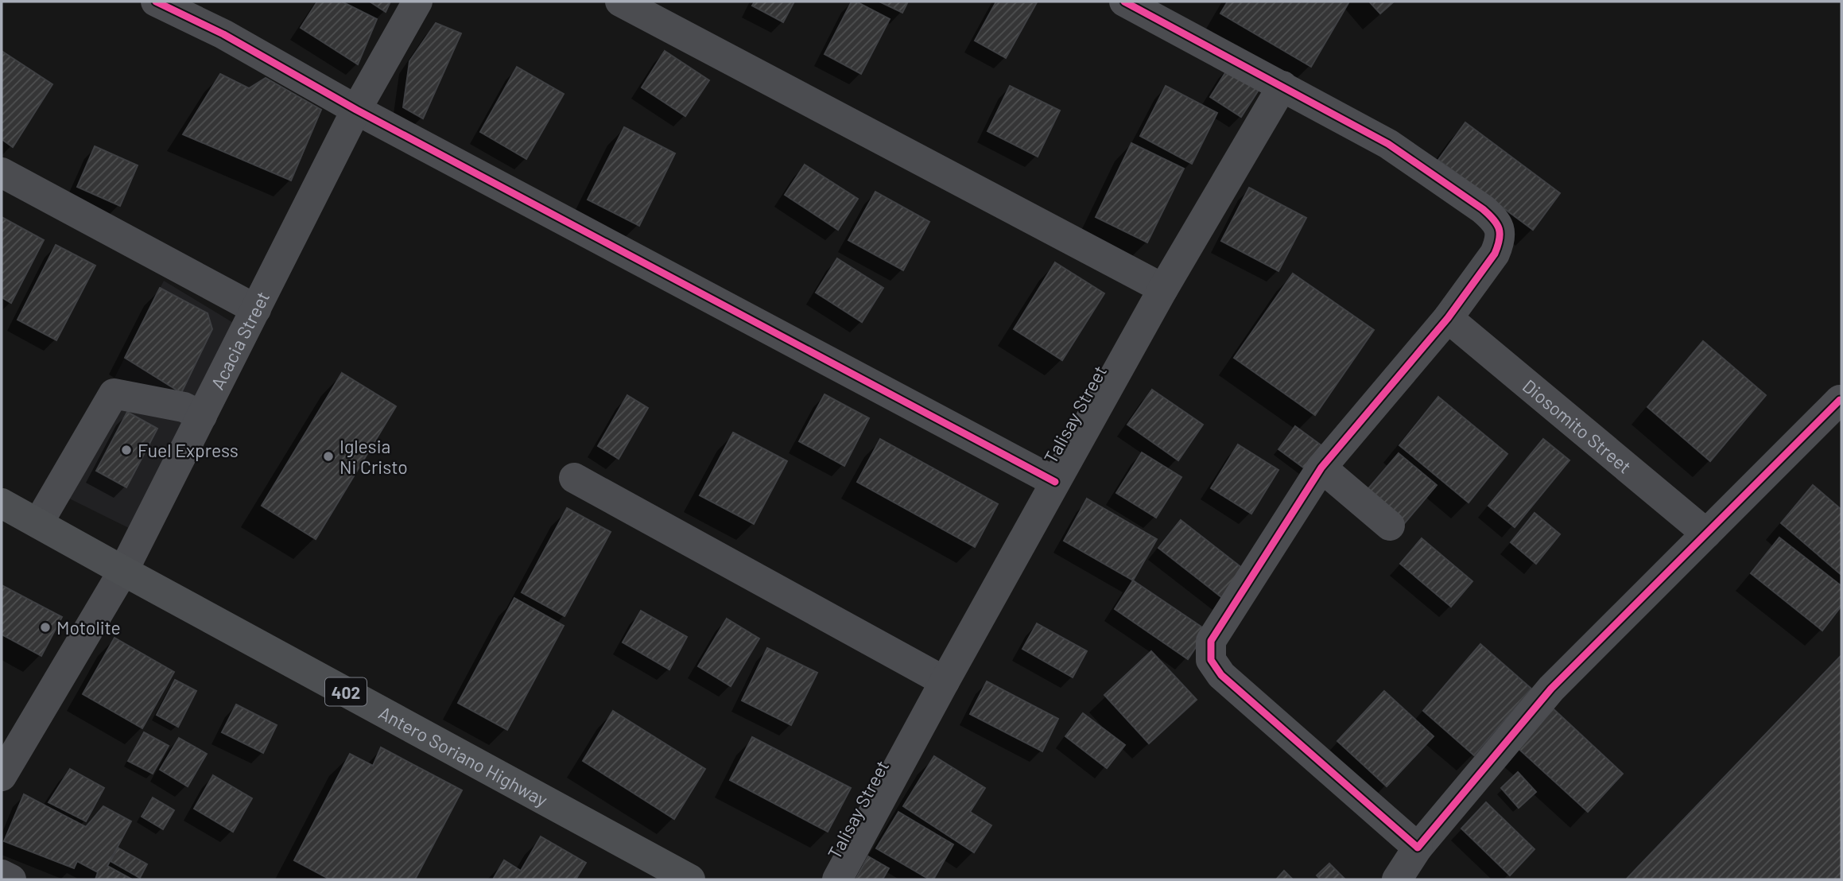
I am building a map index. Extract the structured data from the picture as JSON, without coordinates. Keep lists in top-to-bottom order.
{
  "streets": {
    "main road": ["402", "Antero Soriano Highway"],
    "street": ["Acacia Street", "Talisay Street", "Diosomito Street"]
  },
  "crossings": [
    ["Acacia Street", "Antero Soriano Highway"]
  ],
  "places": ["Fuel Express", "Iglesia Ni Cristo", "Motolite"]
}
